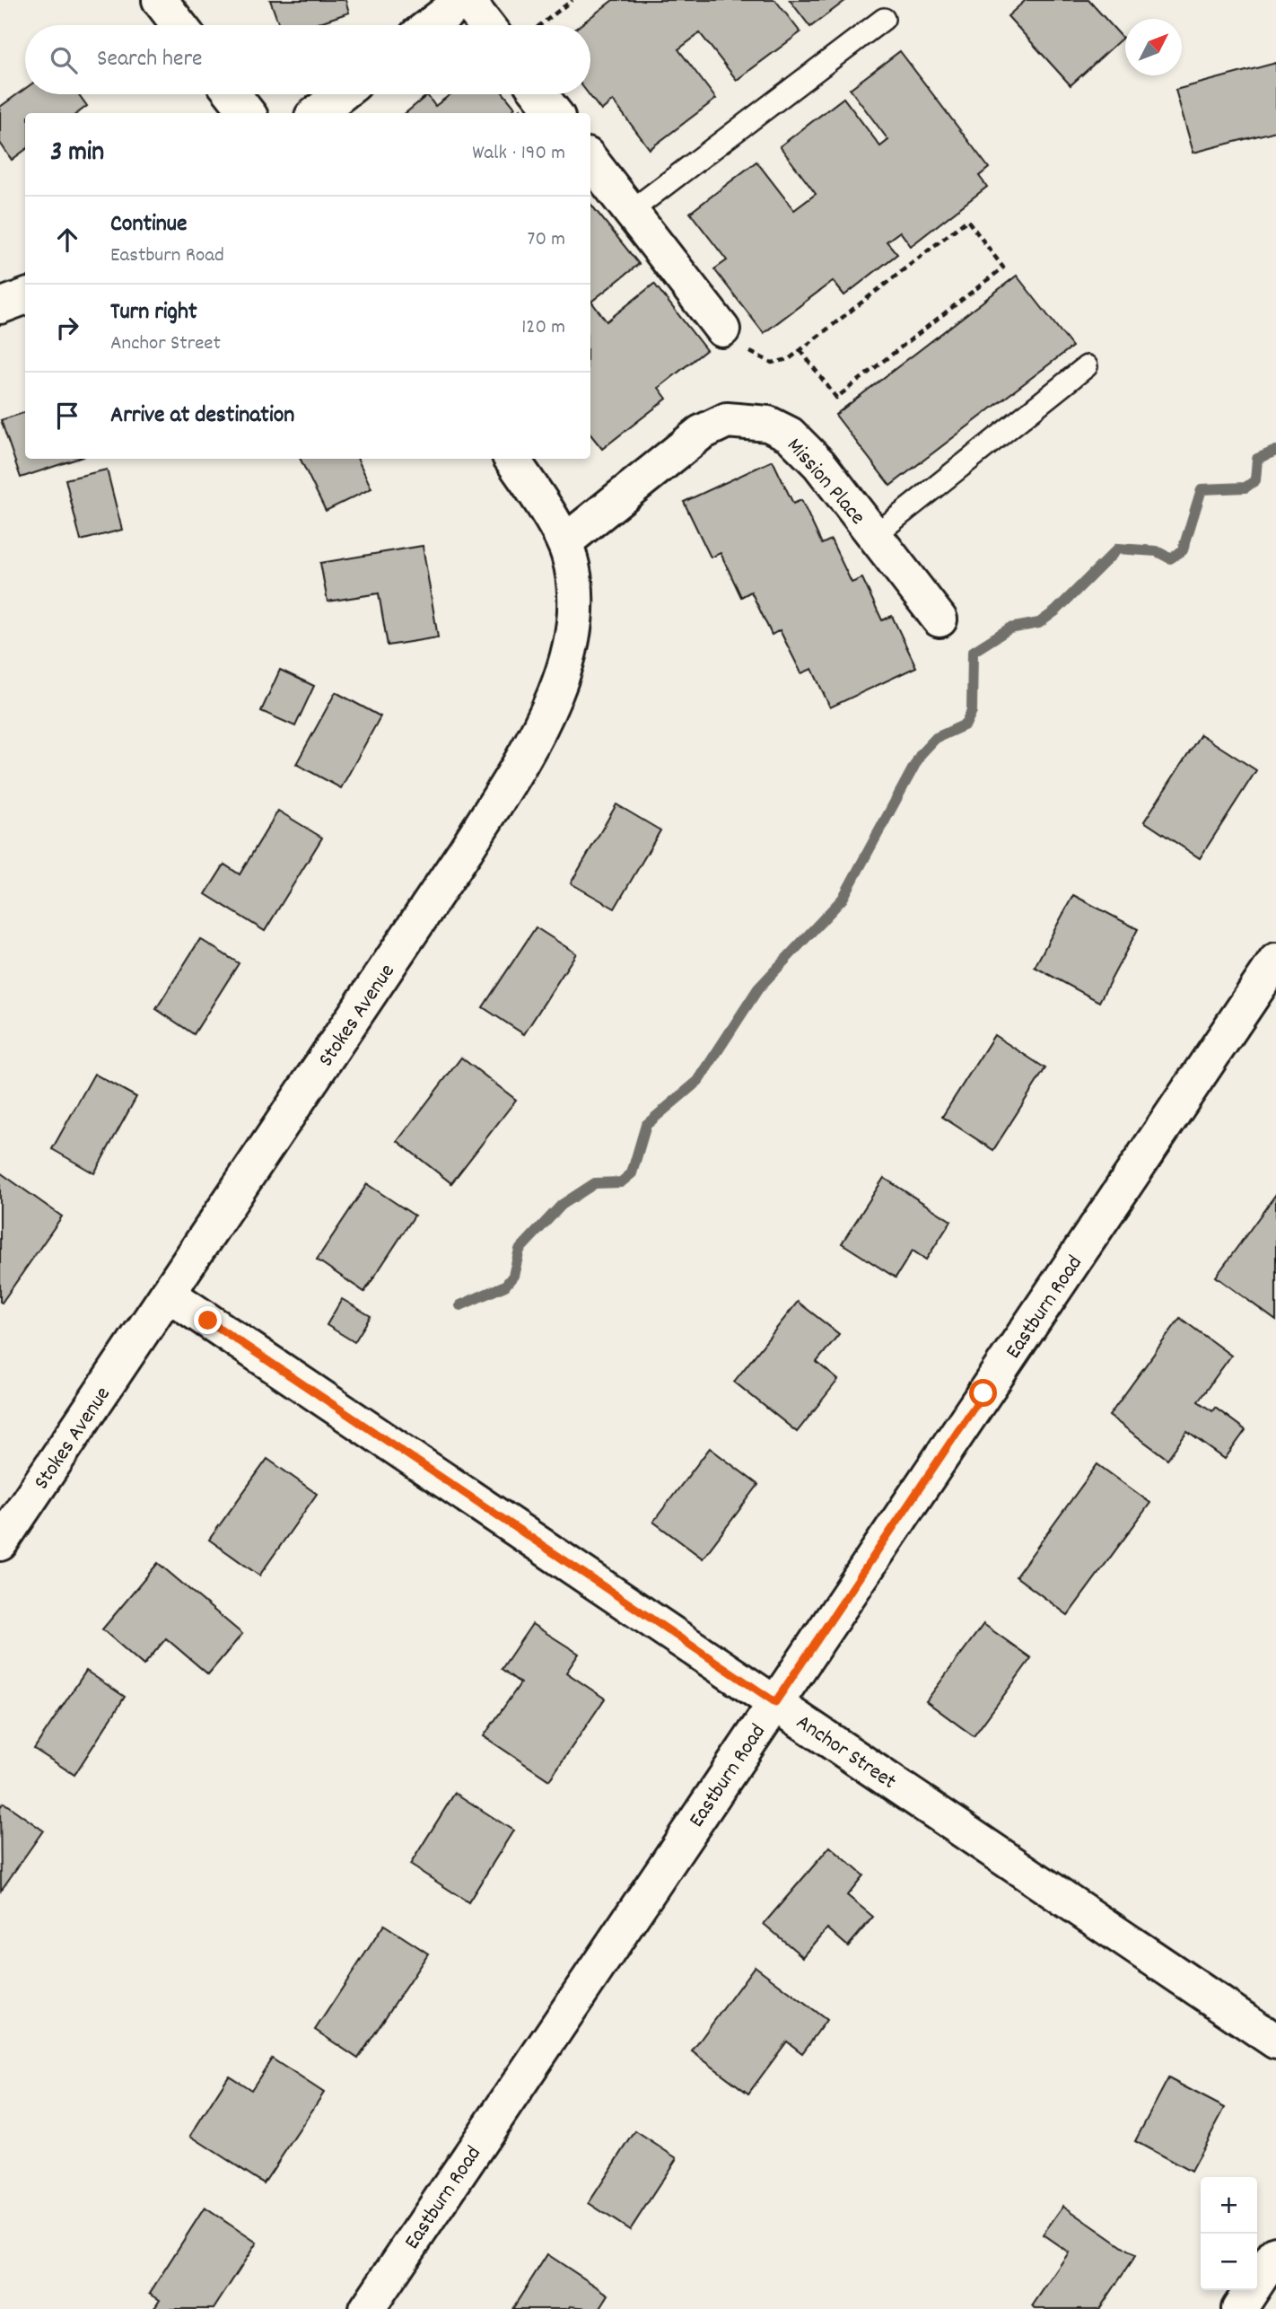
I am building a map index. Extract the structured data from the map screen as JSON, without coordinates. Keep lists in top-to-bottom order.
{
  "streets": {
    "street": [
      "Mission Place",
      "Stokes Avenue",
      "Eastburn Road",
      "Anchor Street"
    ]
  },
  "crossings": [
    ["Mission Place", "Stokes Avenue"],
    ["Stokes Avenue", "Anchor Street"],
    ["Eastburn Road", "Anchor Street"]
  ],
  "north": "top right",
  "page": {
    "search": "Search here",
    "heading": ["3 min", "Walk · 190 m"],
    "list": [
      ["Continue", "Eastburn Road", "70 m"],
      ["Turn right", "Anchor Street", "120 m"],
      "Arrive at destination"
    ],
    "map_buttons": ["+", "−"]
  }
}
